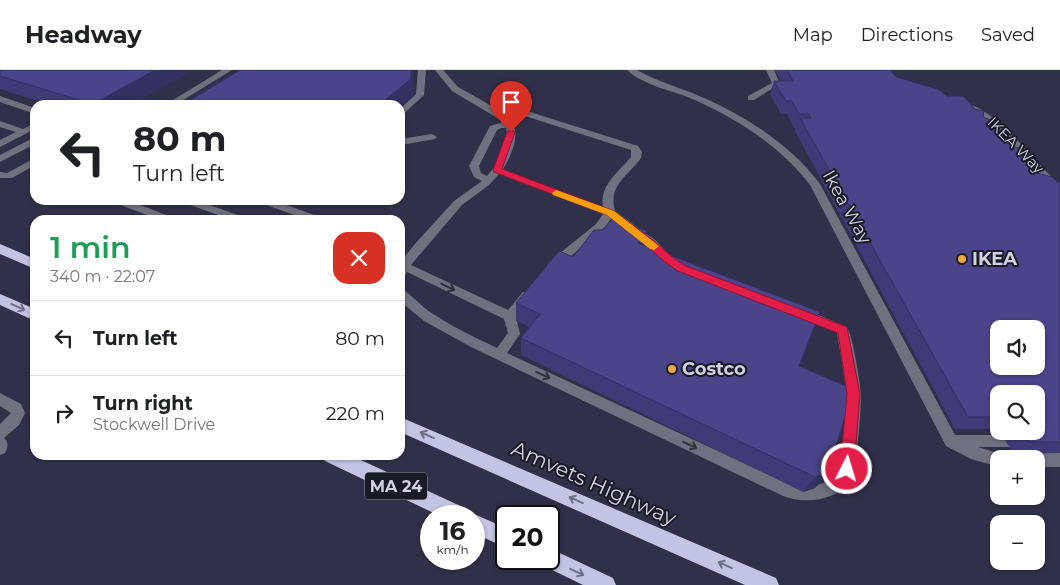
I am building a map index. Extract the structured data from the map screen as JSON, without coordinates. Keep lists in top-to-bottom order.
{
  "streets": {
    "highway": ["Amvets Highway", "MA 24"],
    "street": ["IKEA Way", "Ikea Way"]
  },
  "one_way": ["Amvets Highway"],
  "places": ["IKEA", "Costco"],
  "page": {
    "header": "Headway",
    "nav": ["Map", "Directions", "Saved"],
    "turn": ["80 m", "Turn left"],
    "heading": ["1 min", "340 m · 22:07"],
    "list": [
      {
        "name": "Turn left",
        "value": "80 m"
      },
      {
        "name": "Turn right",
        "note": "Stockwell Drive",
        "value": "220 m"
      }
    ],
    "map_buttons": ["+", "−"],
    "speed": "16 km/h",
    "limit": "20"
  }
}
